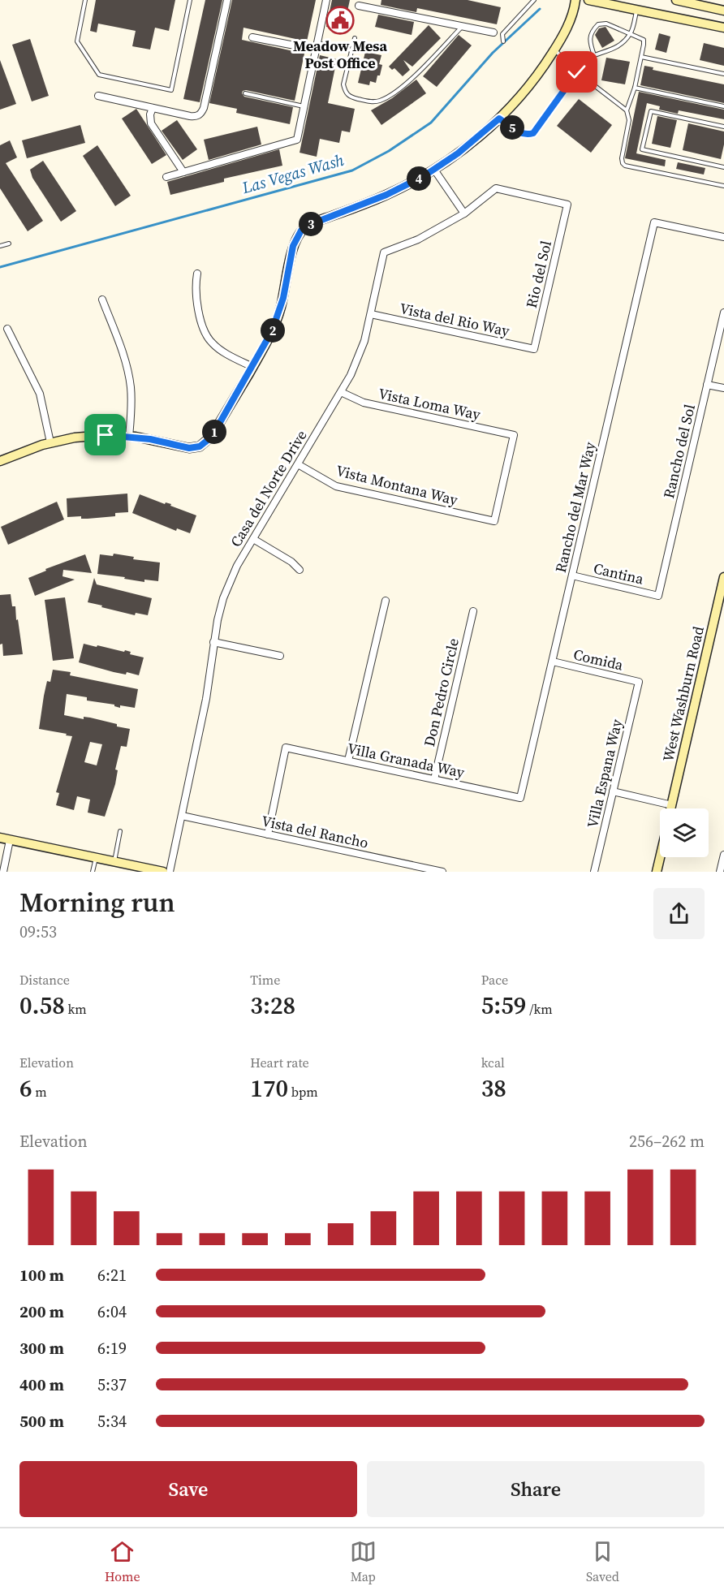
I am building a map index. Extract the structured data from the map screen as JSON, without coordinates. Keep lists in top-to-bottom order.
{
  "streets": {
    "street": [
      "Rio del Sol",
      "Vista del Rio Way",
      "Vista Loma Way",
      "Rancho del Sol",
      "Vista Montana Way",
      "Casa del Norte Drive",
      "Rancho del Mar Way",
      "Cantina",
      "Comida",
      "Don Pedro Circle",
      "West Washburn Road",
      "Villa Granada Way",
      "Villa Espana Way",
      "Vista del Rancho"
    ]
  },
  "crossings": [
    ["Rio del Sol", "Vista del Rio Way"],
    ["Rio del Sol", "Casa del Norte Drive"],
    ["Vista del Rio Way", "Casa del Norte Drive"],
    ["Vista Loma Way", "Vista Montana Way"],
    ["Vista Loma Way", "Casa del Norte Drive"],
    ["Rancho del Sol", "Cantina"],
    ["Vista Montana Way", "Casa del Norte Drive"],
    ["Casa del Norte Drive", "Vista del Rancho"],
    ["Rancho del Mar Way", "Cantina"],
    ["Rancho del Mar Way", "Comida"],
    ["Rancho del Mar Way", "Villa Granada Way"],
    ["Comida", "Villa Espana Way"],
    ["Don Pedro Circle", "Villa Granada Way"],
    ["Villa Granada Way", "Vista del Rancho"]
  ],
  "water": ["Las Vegas Wash"],
  "places": {
    "public building": ["Meadow Mesa Post Office"]
  },
  "page": {
    "pins": [
      "5",
      "4",
      "3",
      "2",
      "1"
    ],
    "heading": ["Morning run", "09:53"],
    "stats": [
      ["Distance", "0.58 km"],
      ["Time", "3:28"],
      ["Pace", "5:59 /km"],
      ["Elevation", "6 m"],
      ["Heart rate", "170 bpm"],
      ["kcal", "38"]
    ],
    "chart": ["Elevation", "256–262 m"],
    "list": [
      {
        "name": "100 m",
        "note": "6:21"
      },
      {
        "name": "200 m",
        "note": "6:04"
      },
      {
        "name": "300 m",
        "note": "6:19"
      },
      {
        "name": "400 m",
        "note": "5:37"
      },
      {
        "name": "500 m",
        "note": "5:34"
      }
    ],
    "buttons": ["Save", "Share"],
    "tabs": ["Home", "Map", "Saved"]
  }
}
